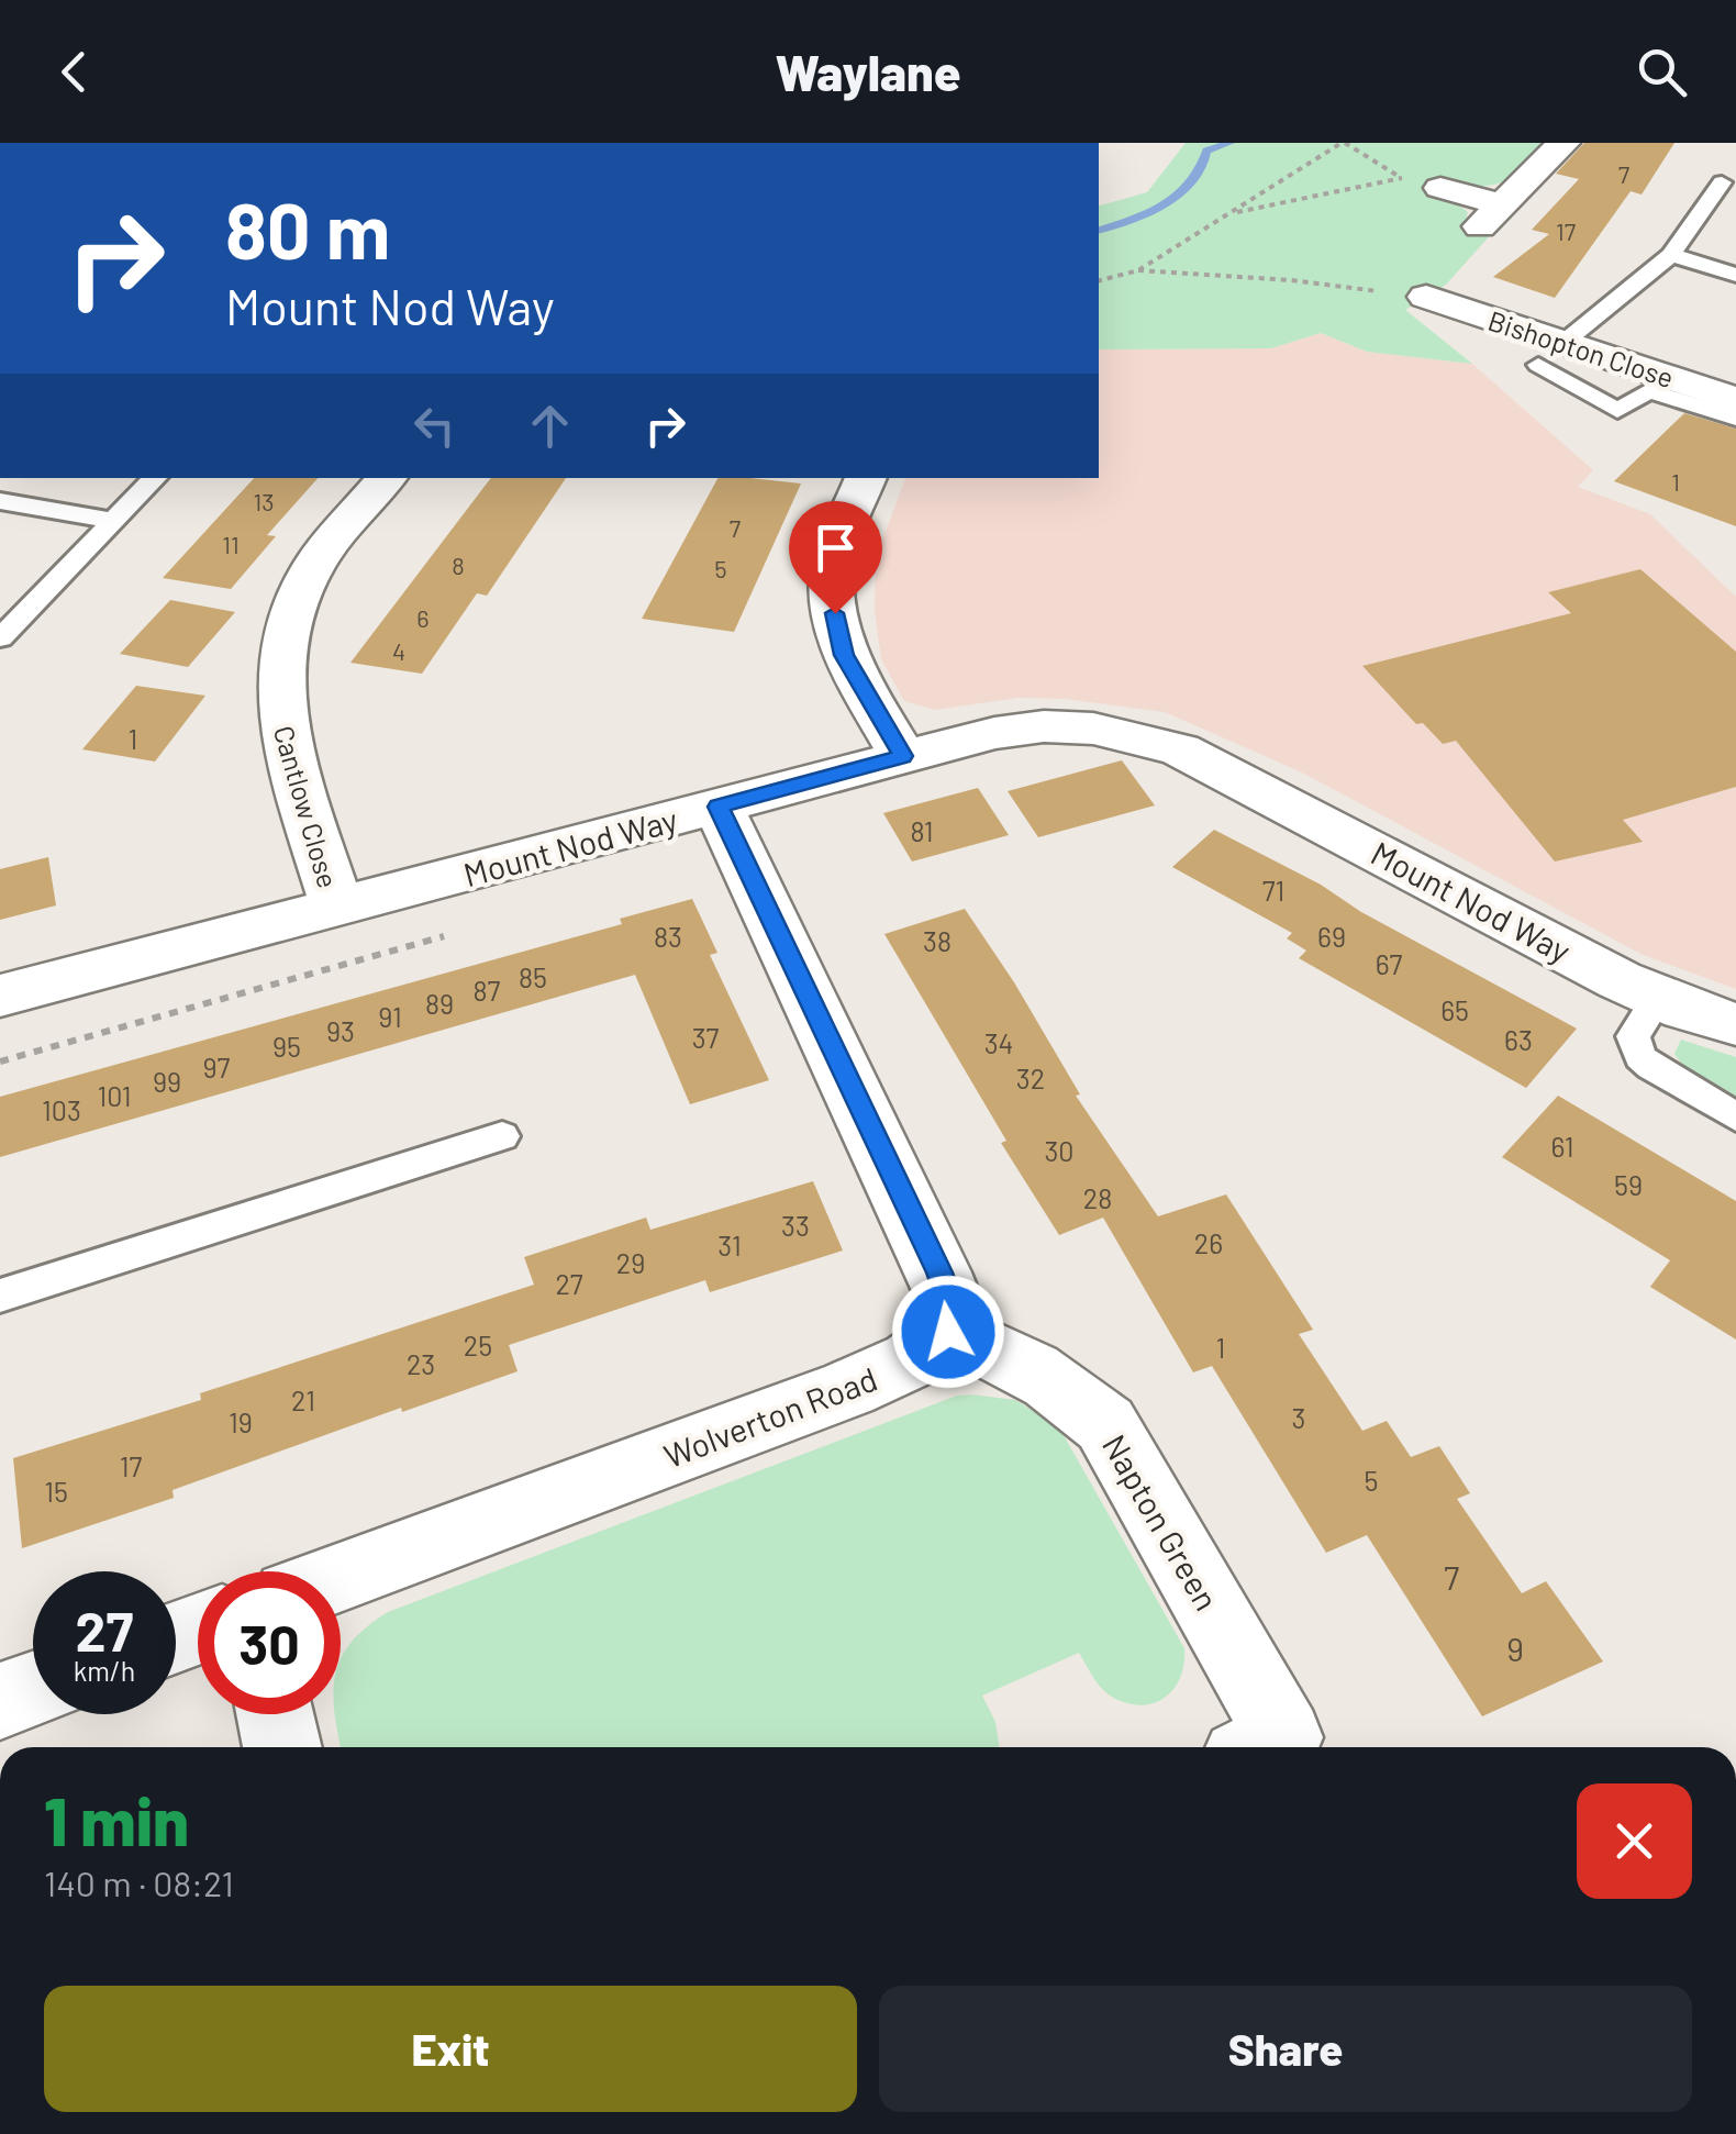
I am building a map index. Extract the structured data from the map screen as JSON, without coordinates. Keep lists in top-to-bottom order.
{
  "streets": {
    "street": [
      "Bishopton Close",
      "Cantlow Close",
      "Mount Nod Way",
      "Wolverton Road",
      "Napton Green"
    ]
  },
  "crossings": [
    ["Cantlow Close", "Mount Nod Way"],
    ["Wolverton Road", "Napton Green"]
  ],
  "house_numbers": [
    "7",
    "17",
    "1",
    "13",
    "7",
    "11",
    "8",
    "5",
    "6",
    "4",
    "1",
    "81",
    "71",
    "83",
    "69",
    "38",
    "67",
    "85",
    "87",
    "89",
    "65",
    "91",
    "93",
    "37",
    "63",
    "34",
    "95",
    "97",
    "32",
    "99",
    "101",
    "103",
    "61",
    "30",
    "59",
    "28",
    "33",
    "26",
    "31",
    "29",
    "27",
    "25",
    "1",
    "23",
    "21",
    "3",
    "19",
    "17",
    "5",
    "15",
    "7",
    "9"
  ],
  "page": {
    "header": "Waylane",
    "turn": ["80 m", "Mount Nod Way"],
    "speed": "27 km/h",
    "limit": "30",
    "heading": ["1 min", "140 m · 08:21"],
    "buttons": ["Exit", "Share"]
  }
}
